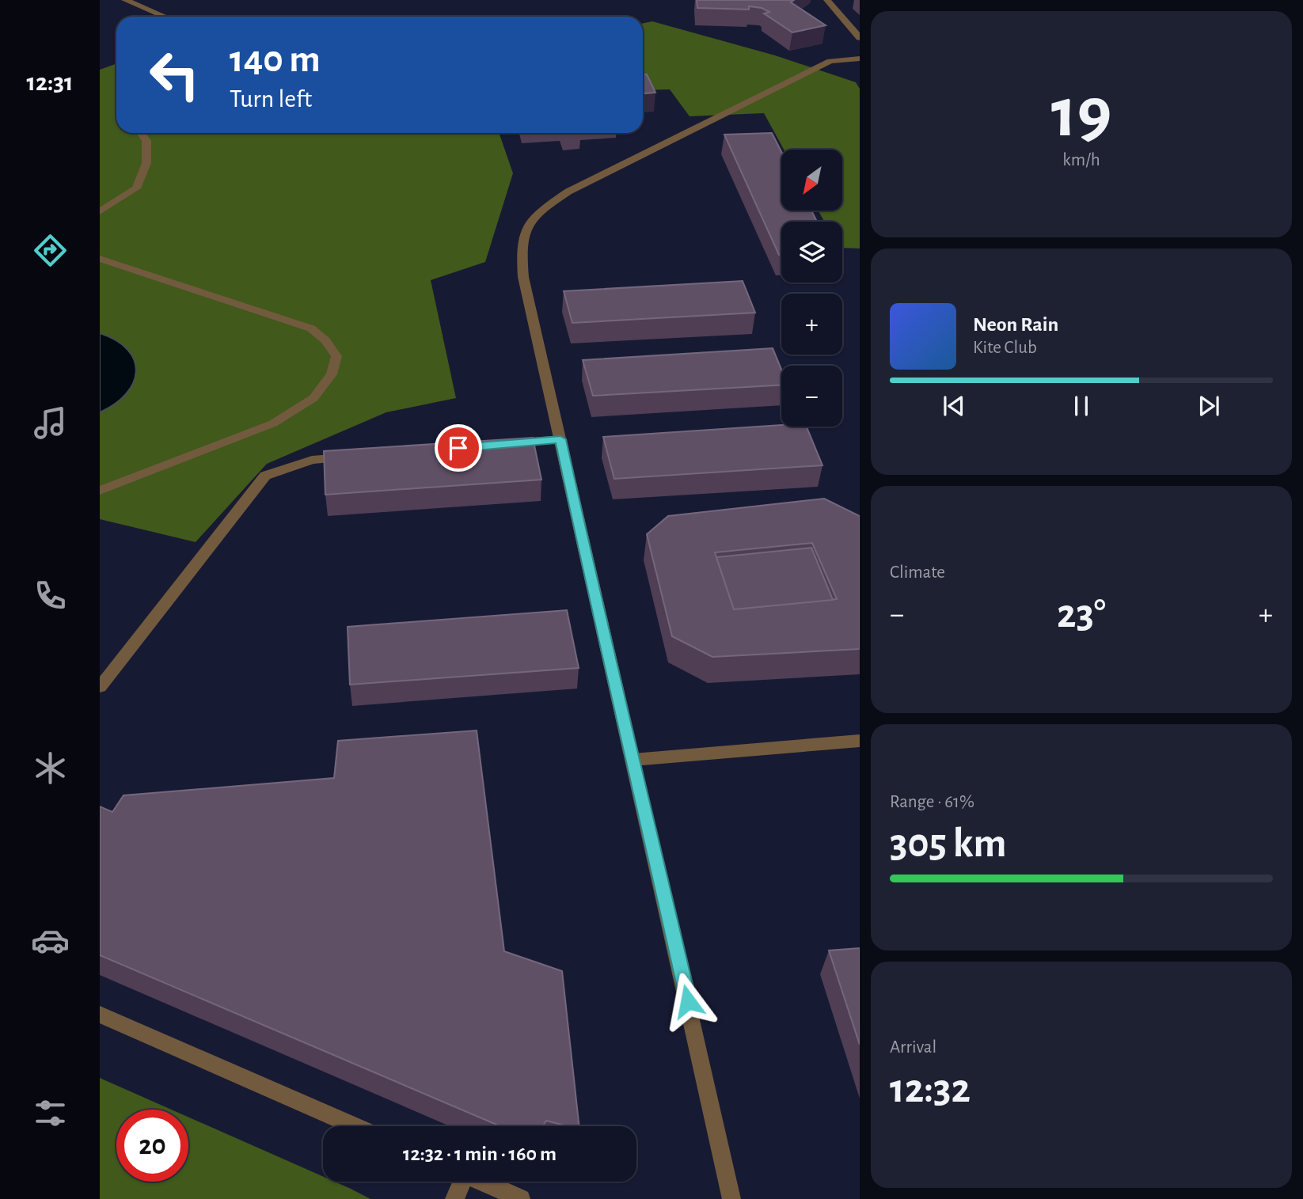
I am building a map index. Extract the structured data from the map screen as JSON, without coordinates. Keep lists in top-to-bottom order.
{
  "north": "bottom left",
  "page": {
    "tabs": "12:31",
    "tile": [
      ["19", "km/h"],
      "Climate",
      ["Range · 61%", "305 km"],
      ["Arrival", "12:32"]
    ],
    "turn": ["140 m", "Turn left"],
    "map_buttons": ["+", "−"],
    "song": ["Neon Rain", "Kite Club"],
    "heat": ["−", "23°", "+"],
    "limit": "20",
    "trip": "12:32 · 1 min · 160 m"
  }
}
